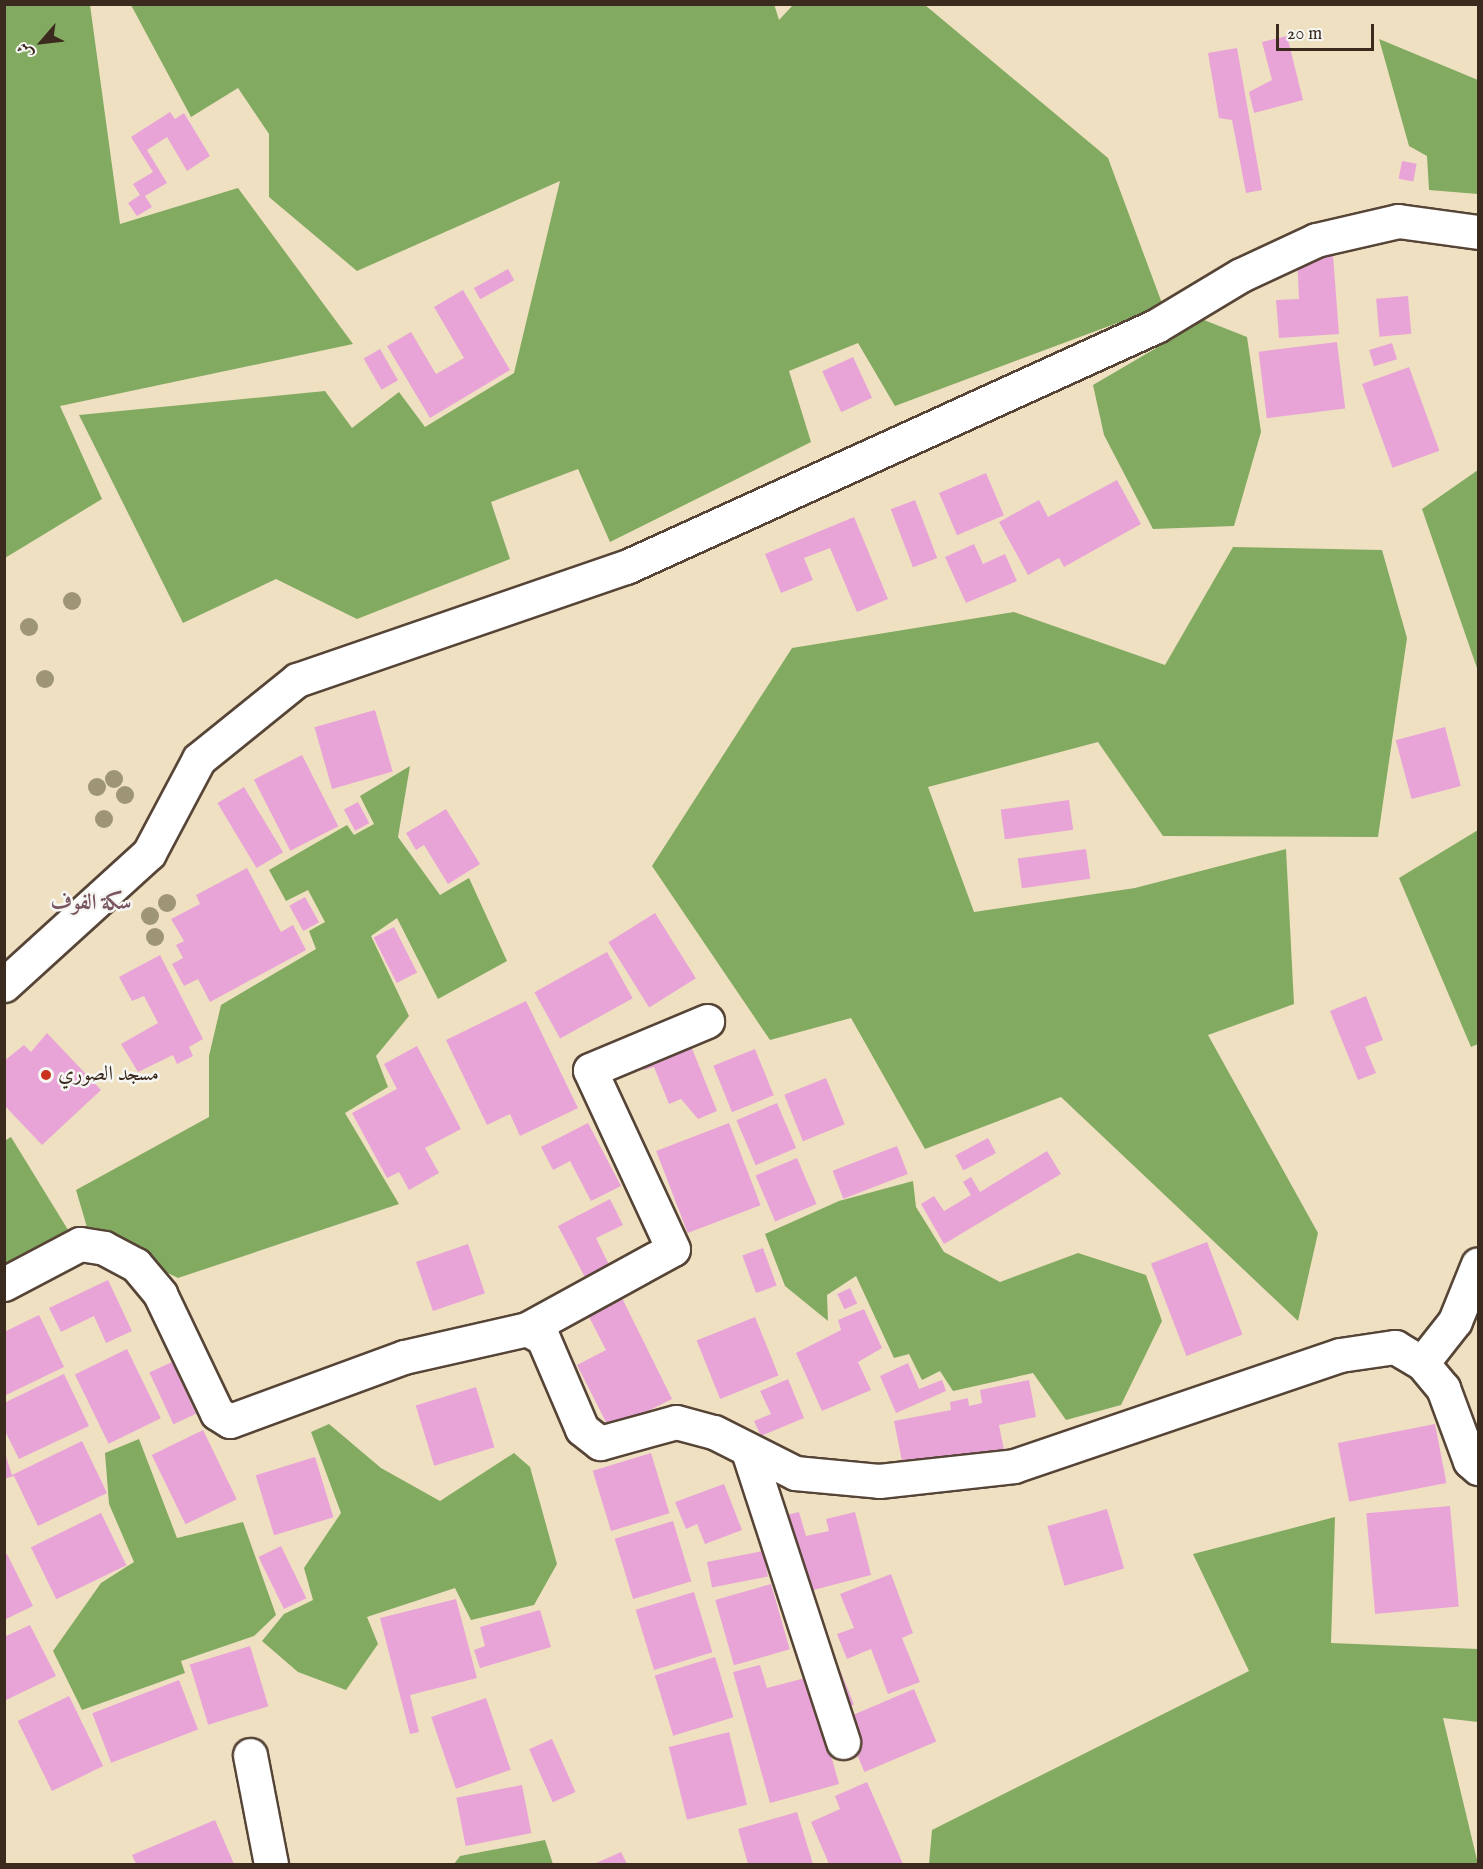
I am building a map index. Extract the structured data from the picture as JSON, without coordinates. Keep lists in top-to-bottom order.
{
  "districts": ["سكة الفوف"],
  "places": ["مسجد الصوري"],
  "scale_bar": "20 m",
  "north": "bottom left"
}
